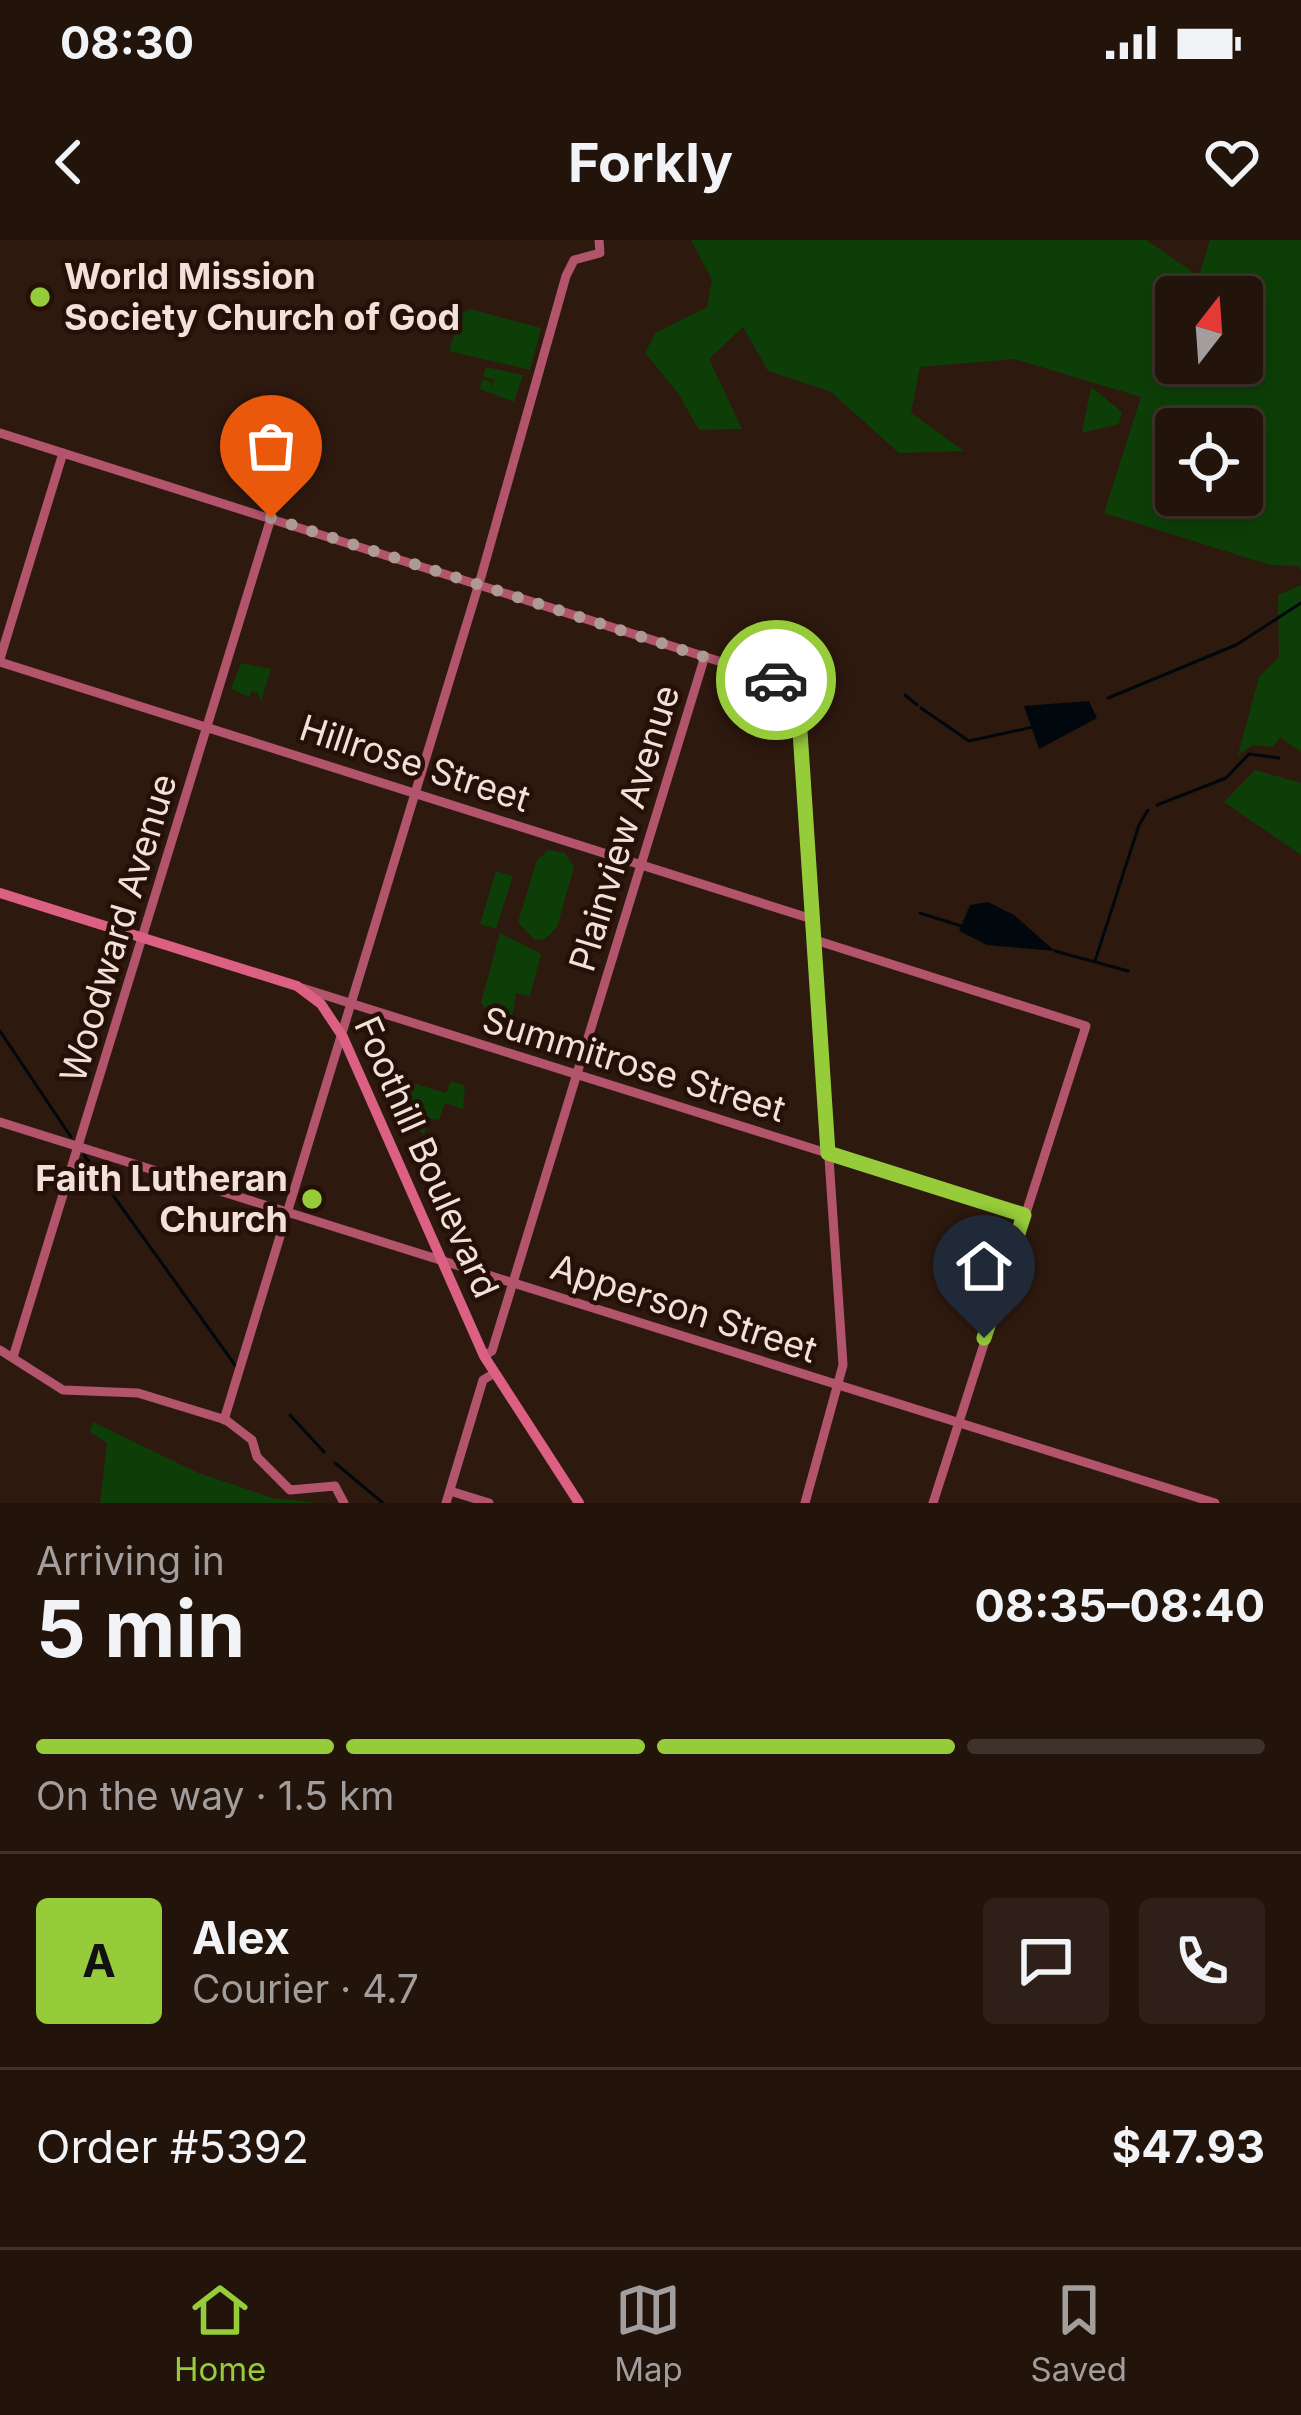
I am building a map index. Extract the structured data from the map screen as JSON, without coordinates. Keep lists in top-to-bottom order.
{
  "streets": {
    "main road": ["Foothill Boulevard"],
    "street": [
      "Hillrose Street",
      "Plainview Avenue",
      "Woodward Avenue",
      "Summitrose Street",
      "Apperson Street"
    ]
  },
  "crossings": [
    ["Hillrose Street", "Plainview Avenue"],
    ["Hillrose Street", "Woodward Avenue"],
    ["Plainview Avenue", "Summitrose Street"],
    ["Plainview Avenue", "Foothill Boulevard"],
    ["Plainview Avenue", "Apperson Street"],
    ["Woodward Avenue", "Foothill Boulevard"],
    ["Woodward Avenue", "Apperson Street"],
    ["Summitrose Street", "Foothill Boulevard"],
    ["Foothill Boulevard", "Apperson Street"]
  ],
  "places": ["World Mission Society Church of God", "Faith Lutheran Church"],
  "north": "top",
  "page": {
    "status": "08:30",
    "header": "Forkly",
    "heading": ["5 min", "Arriving in", "08:35–08:40"],
    "panel": [
      "Alex",
      "Courier · 4.7",
      "Order #5392",
      "$47.93"
    ],
    "bar": "On the way · 1.5 km",
    "round": "A",
    "tabs": ["Home", "Map", "Saved"]
  }
}
